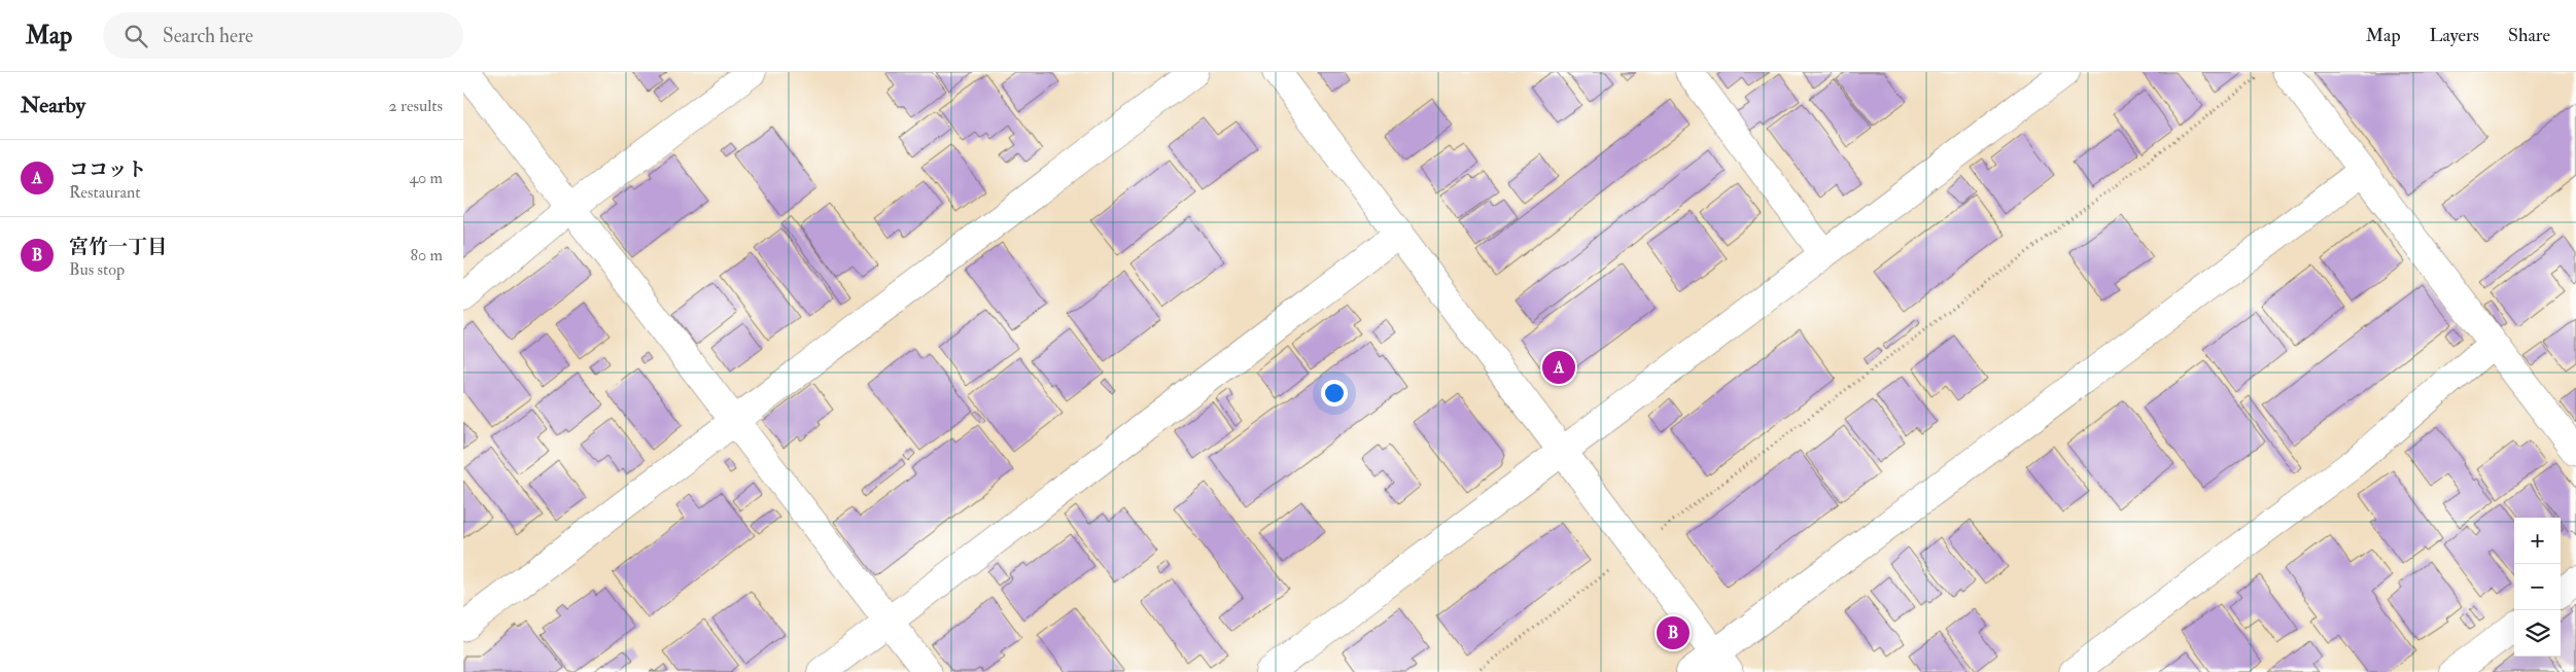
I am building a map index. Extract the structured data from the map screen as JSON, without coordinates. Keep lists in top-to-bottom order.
{
  "page": {
    "header": "Map",
    "search": "Search here",
    "nav": ["Map", "Layers", "Share"],
    "heading": ["Nearby", "2 results"],
    "list": [
      {
        "mark": "A",
        "name": "ココット",
        "note": "Restaurant",
        "value": "40 m"
      },
      {
        "mark": "B",
        "name": "宮竹一丁目",
        "note": "Bus stop",
        "value": "80 m"
      }
    ],
    "pins": ["A", "B"],
    "map_buttons": ["+", "−"]
  }
}
